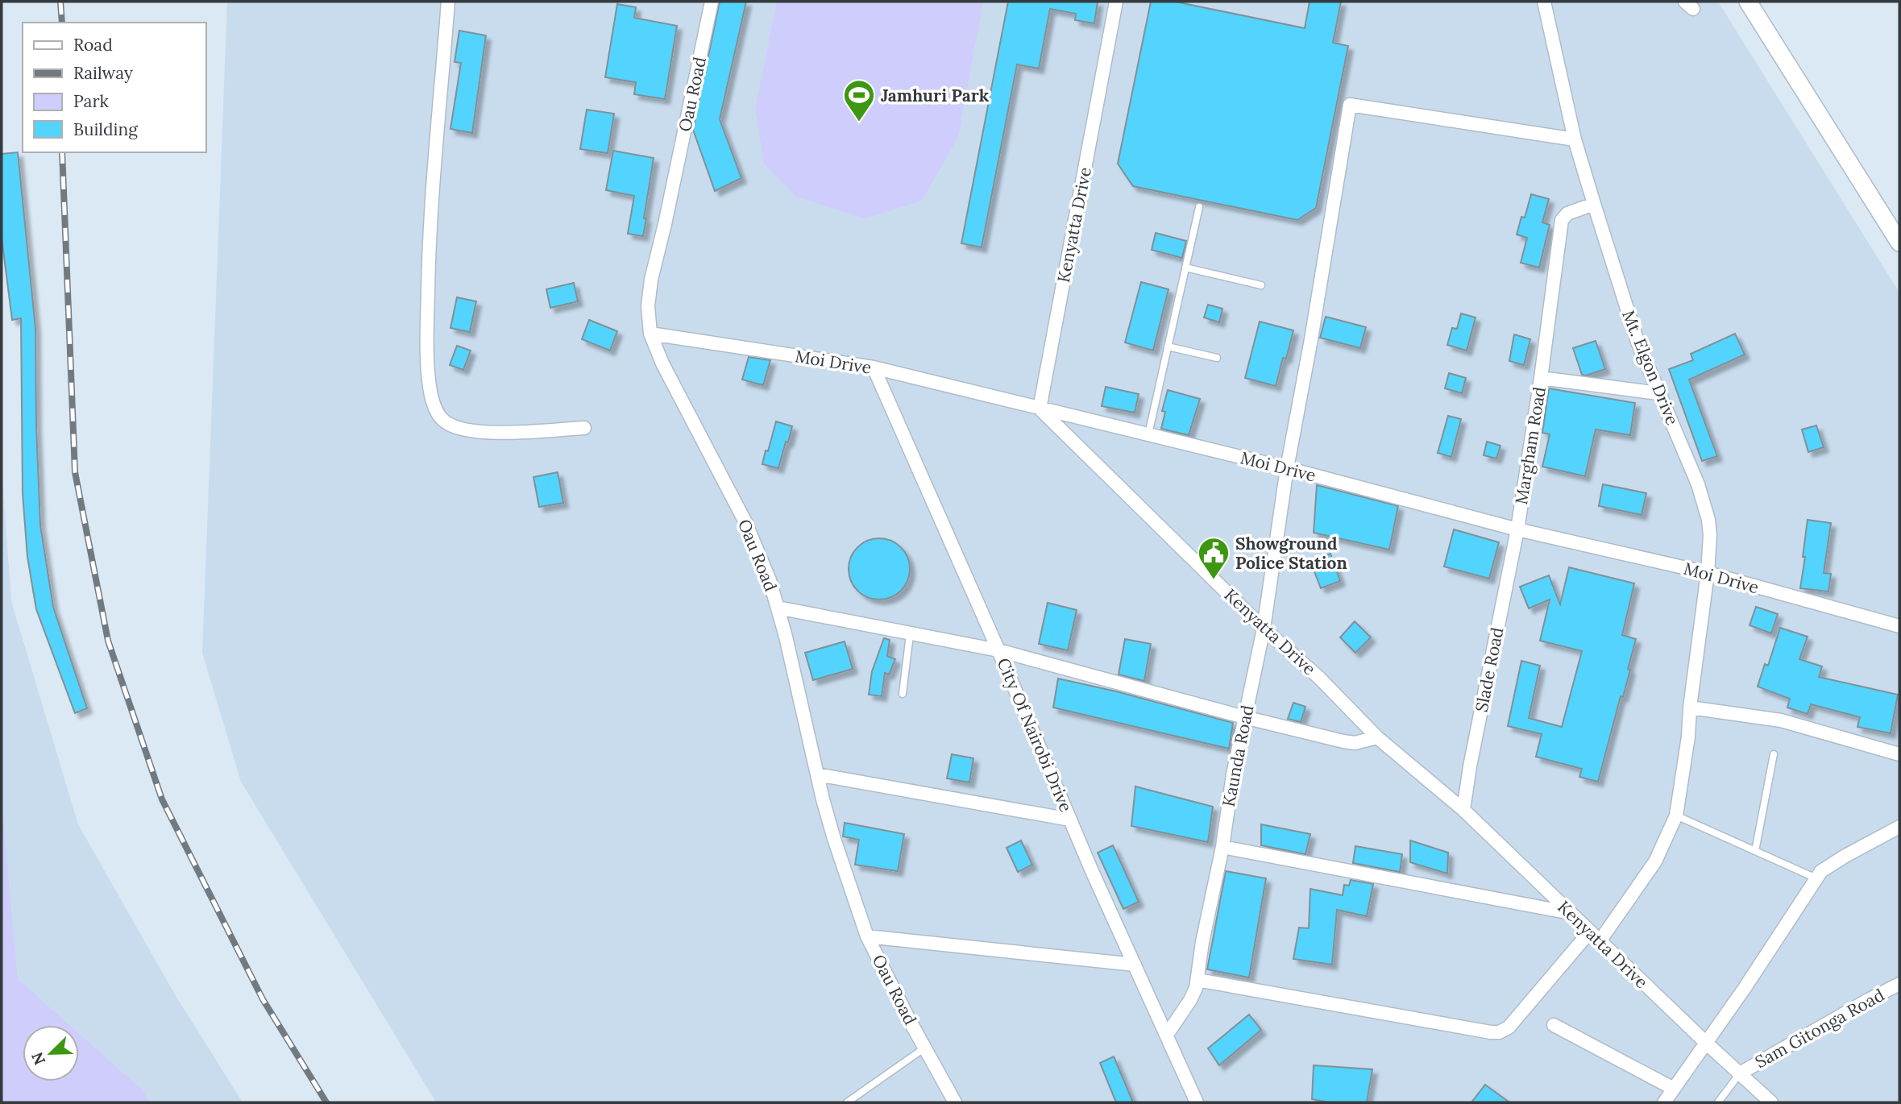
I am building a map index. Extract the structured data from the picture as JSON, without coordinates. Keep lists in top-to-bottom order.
{
  "streets": {
    "street": [
      "Oau Road",
      "Kenyatta Drive",
      "Moi Drive",
      "Mt. Elgon Drive",
      "Margham Road",
      "Slade Road",
      "City Of Nairobi Drive",
      "Kaunda Road",
      "Sam Gitonga Road"
    ]
  },
  "crossings": [
    ["Oau Road", "Moi Drive"],
    ["Kenyatta Drive", "Moi Drive"],
    ["Kenyatta Drive", "Mt. Elgon Drive"],
    ["Kenyatta Drive", "Slade Road"],
    ["Kenyatta Drive", "Kaunda Road"],
    ["Kenyatta Drive", "Sam Gitonga Road"],
    ["Moi Drive", "Mt. Elgon Drive"],
    ["Moi Drive", "Margham Road"],
    ["Moi Drive", "Slade Road"],
    ["Moi Drive", "City Of Nairobi Drive"],
    ["Moi Drive", "Kaunda Road"],
    ["Mt. Elgon Drive", "Margham Road"],
    ["Mt. Elgon Drive", "Kaunda Road"],
    ["Margham Road", "Slade Road"],
    ["City Of Nairobi Drive", "Kaunda Road"]
  ],
  "places": {
    "sports": ["Jamhuri Park"],
    "public building": ["Showground Police Station"]
  },
  "legend": [
    "Road",
    "Railway",
    "Park",
    "Building"
  ],
  "north": "bottom left"
}
